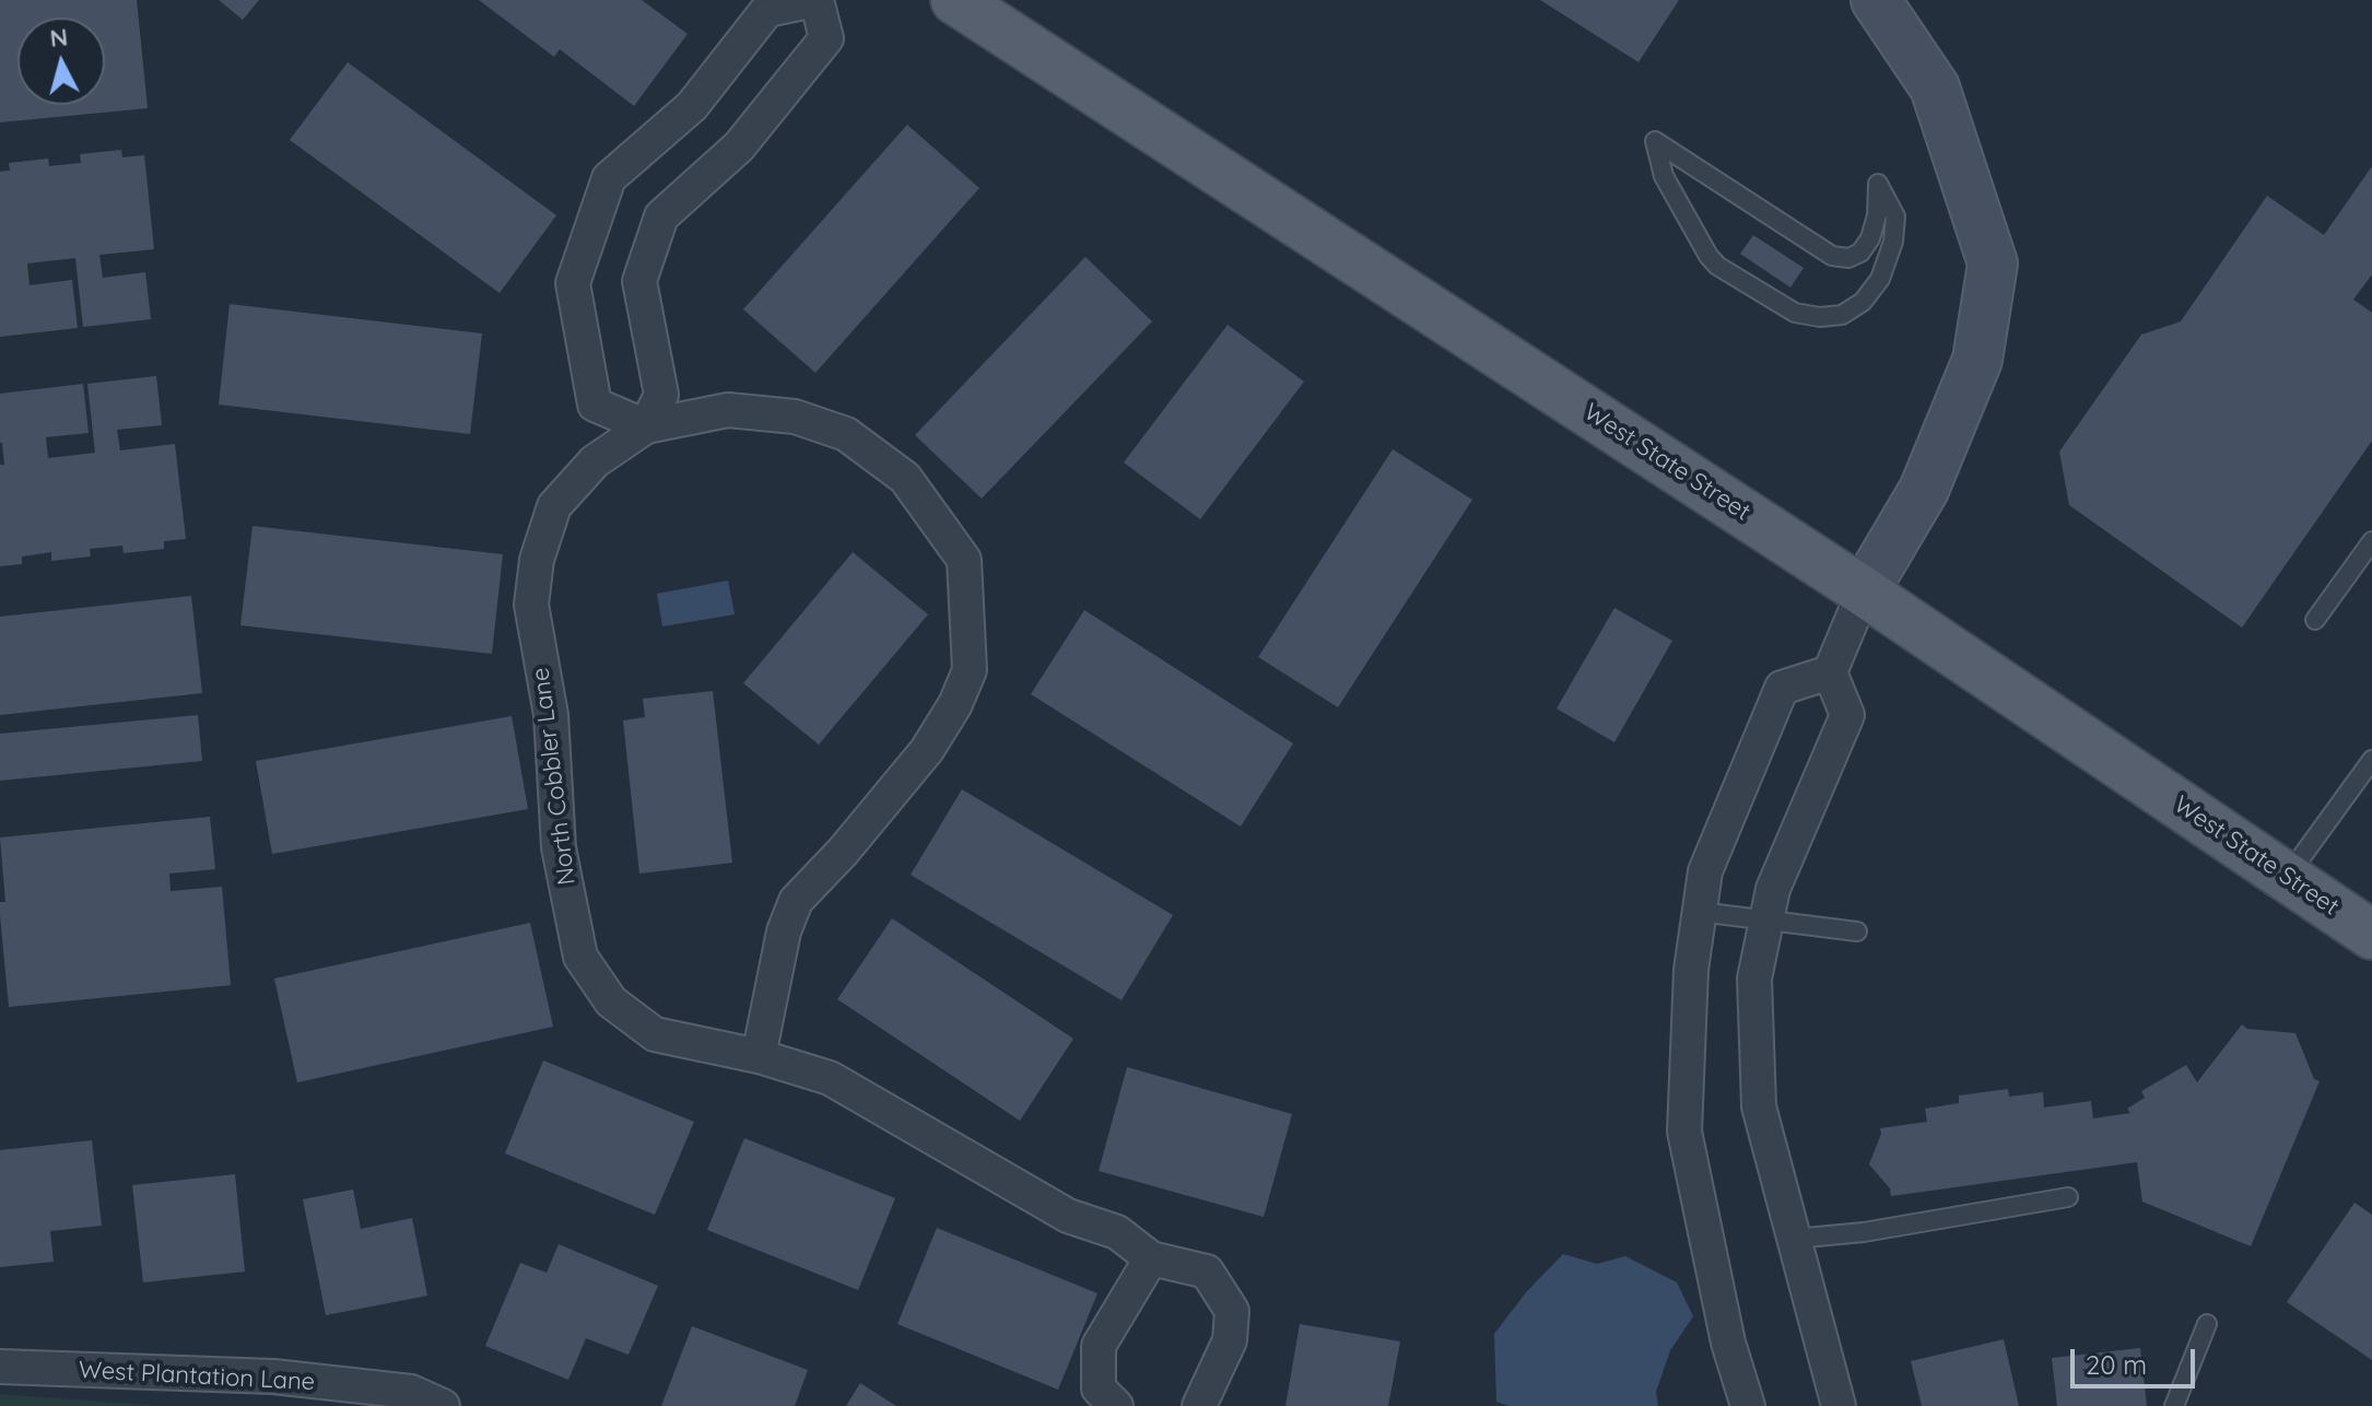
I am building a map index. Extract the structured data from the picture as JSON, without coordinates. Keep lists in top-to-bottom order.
{
  "streets": {
    "main road": ["West State Street"],
    "street": ["North Cobbler Lane", "West Plantation Lane"]
  },
  "scale_bar": "20 m",
  "north": "top"
}
